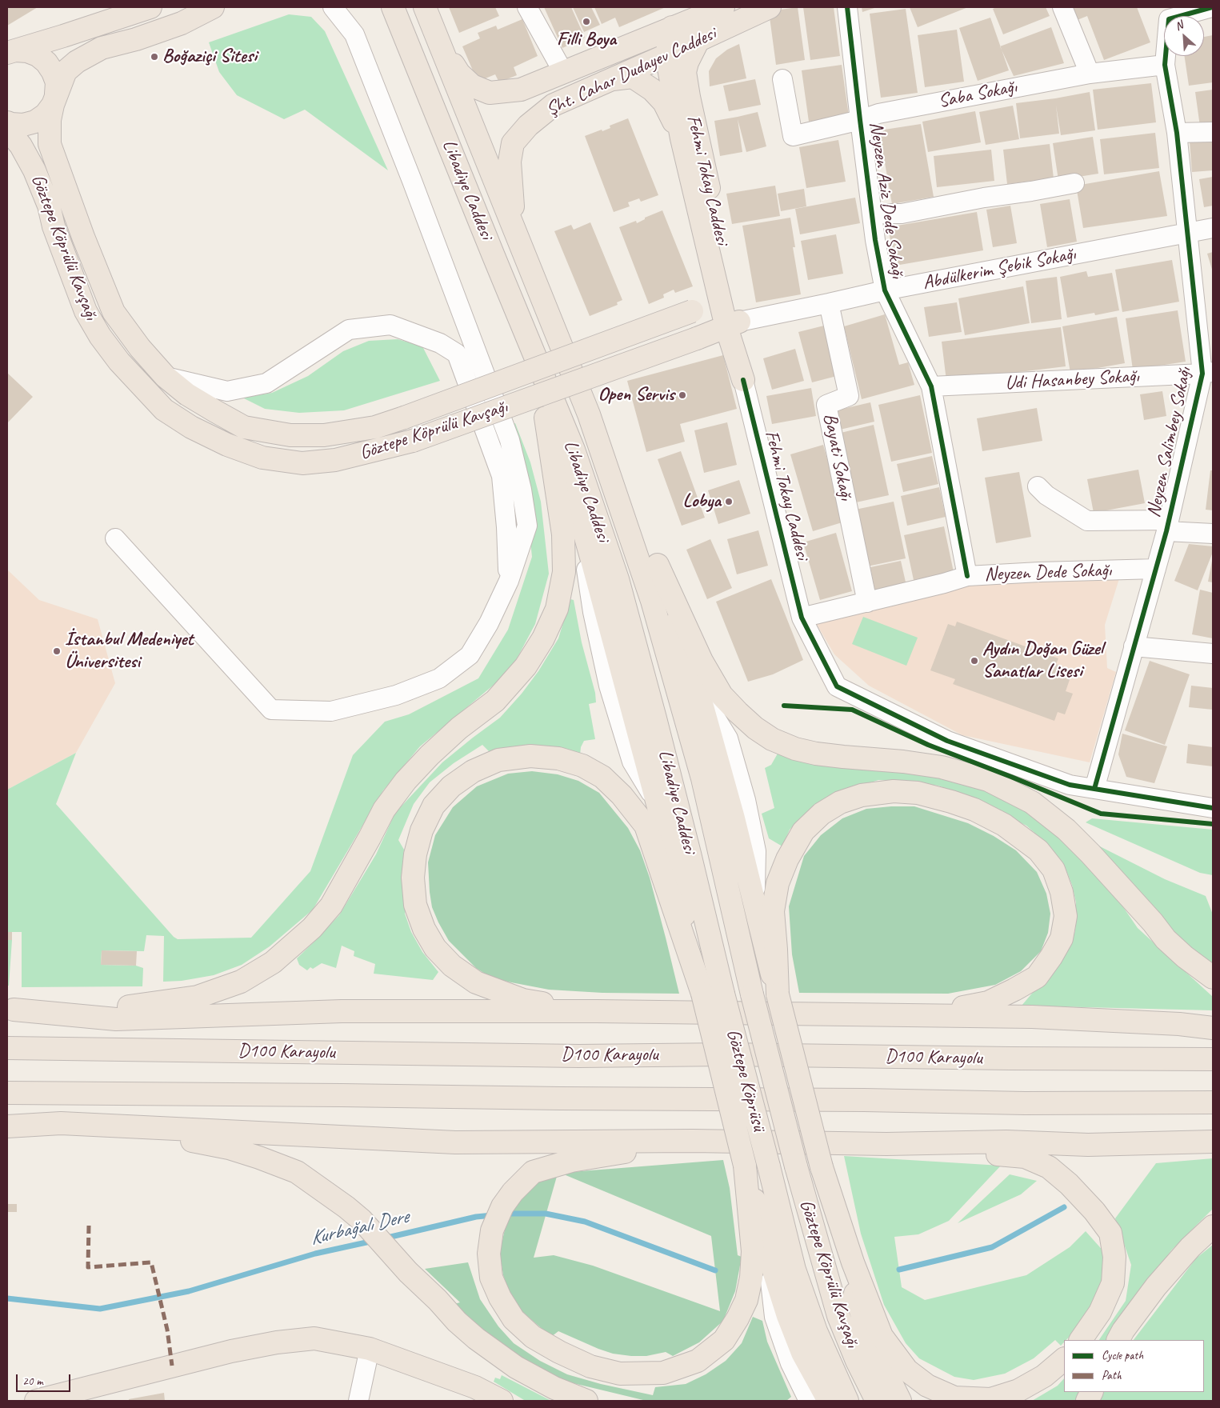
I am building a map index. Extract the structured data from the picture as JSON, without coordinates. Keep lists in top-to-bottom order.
{
  "streets": {
    "main road": [
      "Şht. Cahar Dudayev Caddesi",
      "Fehmi Tokay Caddesi",
      "Libadiye Caddesi",
      "Göztepe Köprülü Kavşağı",
      "D100 Karayolu",
      "Göztepe Köprüsü"
    ],
    "street": [
      "Saba Sokağı",
      "Neyzen Aziz Dede Sokağı",
      "Abdülkerim Şebik Sokağı",
      "Udi Hasanbey Sokağı",
      "Neyzen Salimbey Sokağı",
      "Bayati Sokağı",
      "Neyzen Dede Sokağı"
    ]
  },
  "crossings": [
    ["Şht. Cahar Dudayev Caddesi", "Fehmi Tokay Caddesi"],
    ["Şht. Cahar Dudayev Caddesi", "Libadiye Caddesi"],
    ["Saba Sokağı", "Neyzen Aziz Dede Sokağı"],
    ["Saba Sokağı", "Neyzen Salimbey Sokağı"],
    ["Fehmi Tokay Caddesi", "Göztepe Köprülü Kavşağı"],
    ["Fehmi Tokay Caddesi", "Abdülkerim Şebik Sokağı"],
    ["Fehmi Tokay Caddesi", "Neyzen Salimbey Sokağı"],
    ["Fehmi Tokay Caddesi", "Neyzen Dede Sokağı"],
    ["Libadiye Caddesi", "Göztepe Köprüsü"],
    ["Neyzen Aziz Dede Sokağı", "Abdülkerim Şebik Sokağı"],
    ["Neyzen Aziz Dede Sokağı", "Udi Hasanbey Sokağı"],
    ["Neyzen Aziz Dede Sokağı", "Neyzen Dede Sokağı"],
    ["Göztepe Köprülü Kavşağı", "Abdülkerim Şebik Sokağı"],
    ["Göztepe Köprülü Kavşağı", "Göztepe Köprüsü"],
    ["Abdülkerim Şebik Sokağı", "Neyzen Salimbey Sokağı"],
    ["Abdülkerim Şebik Sokağı", "Bayati Sokağı"],
    ["Udi Hasanbey Sokağı", "Neyzen Salimbey Sokağı"],
    ["Neyzen Salimbey Sokağı", "Neyzen Dede Sokağı"],
    ["Bayati Sokağı", "Neyzen Dede Sokağı"]
  ],
  "water": ["Kurbağalı Dere"],
  "places": [
    "Filli Boya",
    "Boğaziçi Sitesi",
    "Open Servis",
    "Lobya",
    "İstanbul Medeniyet Üniversitesi",
    "Aydın Doğan Güzel Sanatlar Lisesi"
  ],
  "legend": ["Cycle path", "Path"],
  "scale_bar": "20 m",
  "north": "top left"
}
